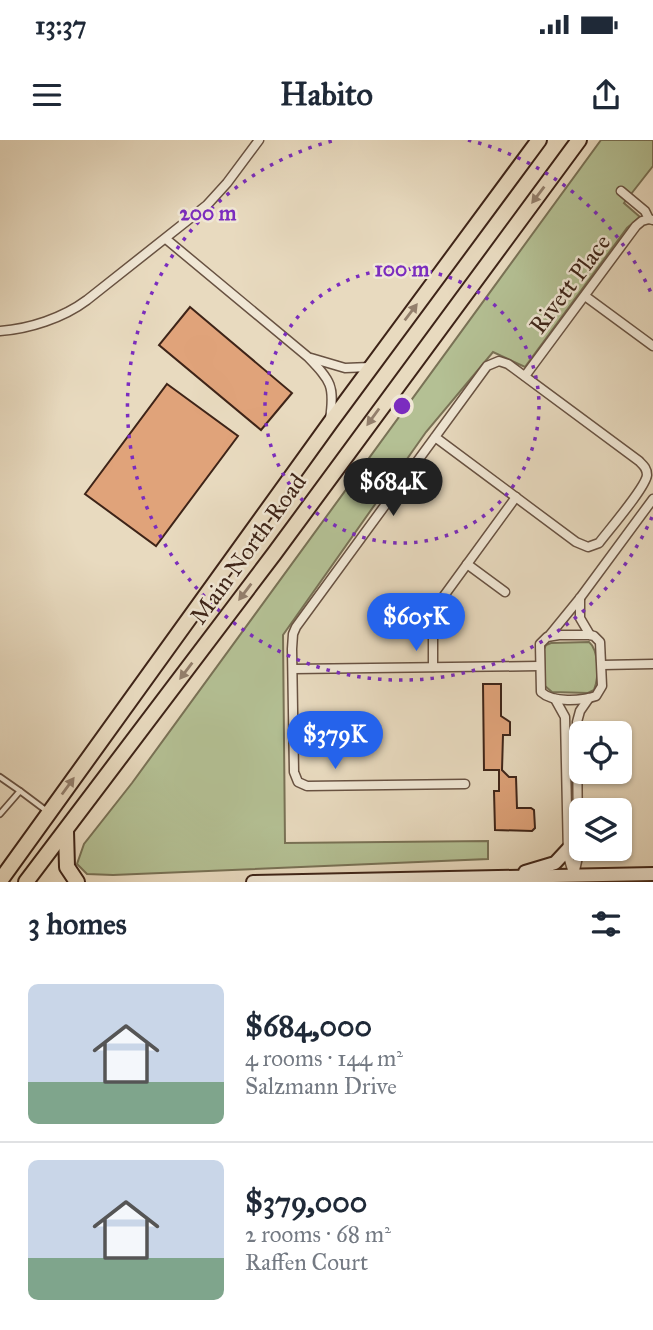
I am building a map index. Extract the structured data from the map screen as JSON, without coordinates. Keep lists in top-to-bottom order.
{
  "streets": {
    "highway": ["Main North Road"],
    "street": ["Rivett Place"]
  },
  "page": {
    "status": "13:37",
    "header": "Habito",
    "price": ["$684K", "$605K", "$379K"],
    "heading": "3 homes",
    "list": [
      {
        "name": "$684,000",
        "note": "4 rooms · 144 m² · Salzmann Drive"
      },
      {
        "name": "$379,000",
        "note": "2 rooms · 68 m² · Raffen Court"
      }
    ]
  },
  "rings": ["200 m", "100 m"]
}
